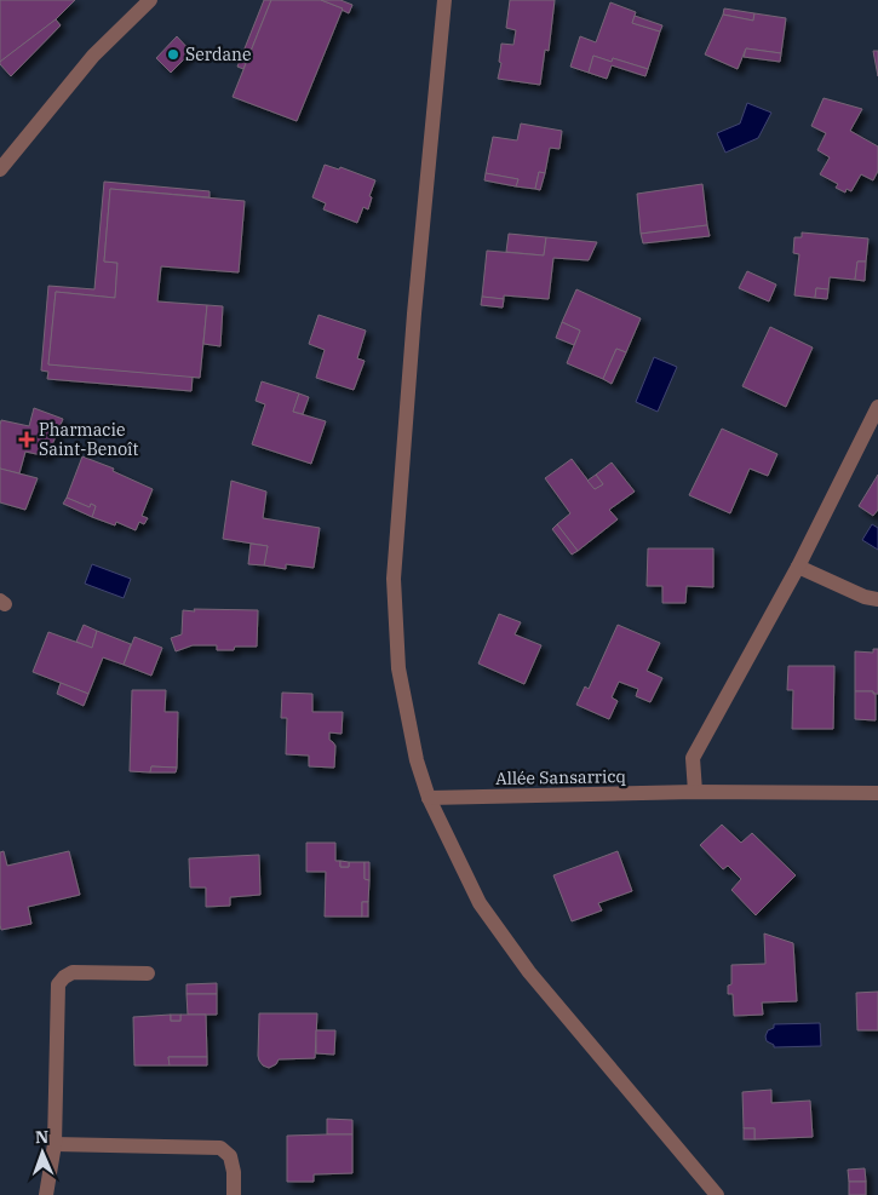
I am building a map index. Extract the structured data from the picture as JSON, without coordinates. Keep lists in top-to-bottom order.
{
  "streets": {
    "street": ["Allée Sansarricq"]
  },
  "places": {
    "other": ["Serdane"],
    "health": ["Pharmacie Saint-Benoît"]
  },
  "north": "top"
}
